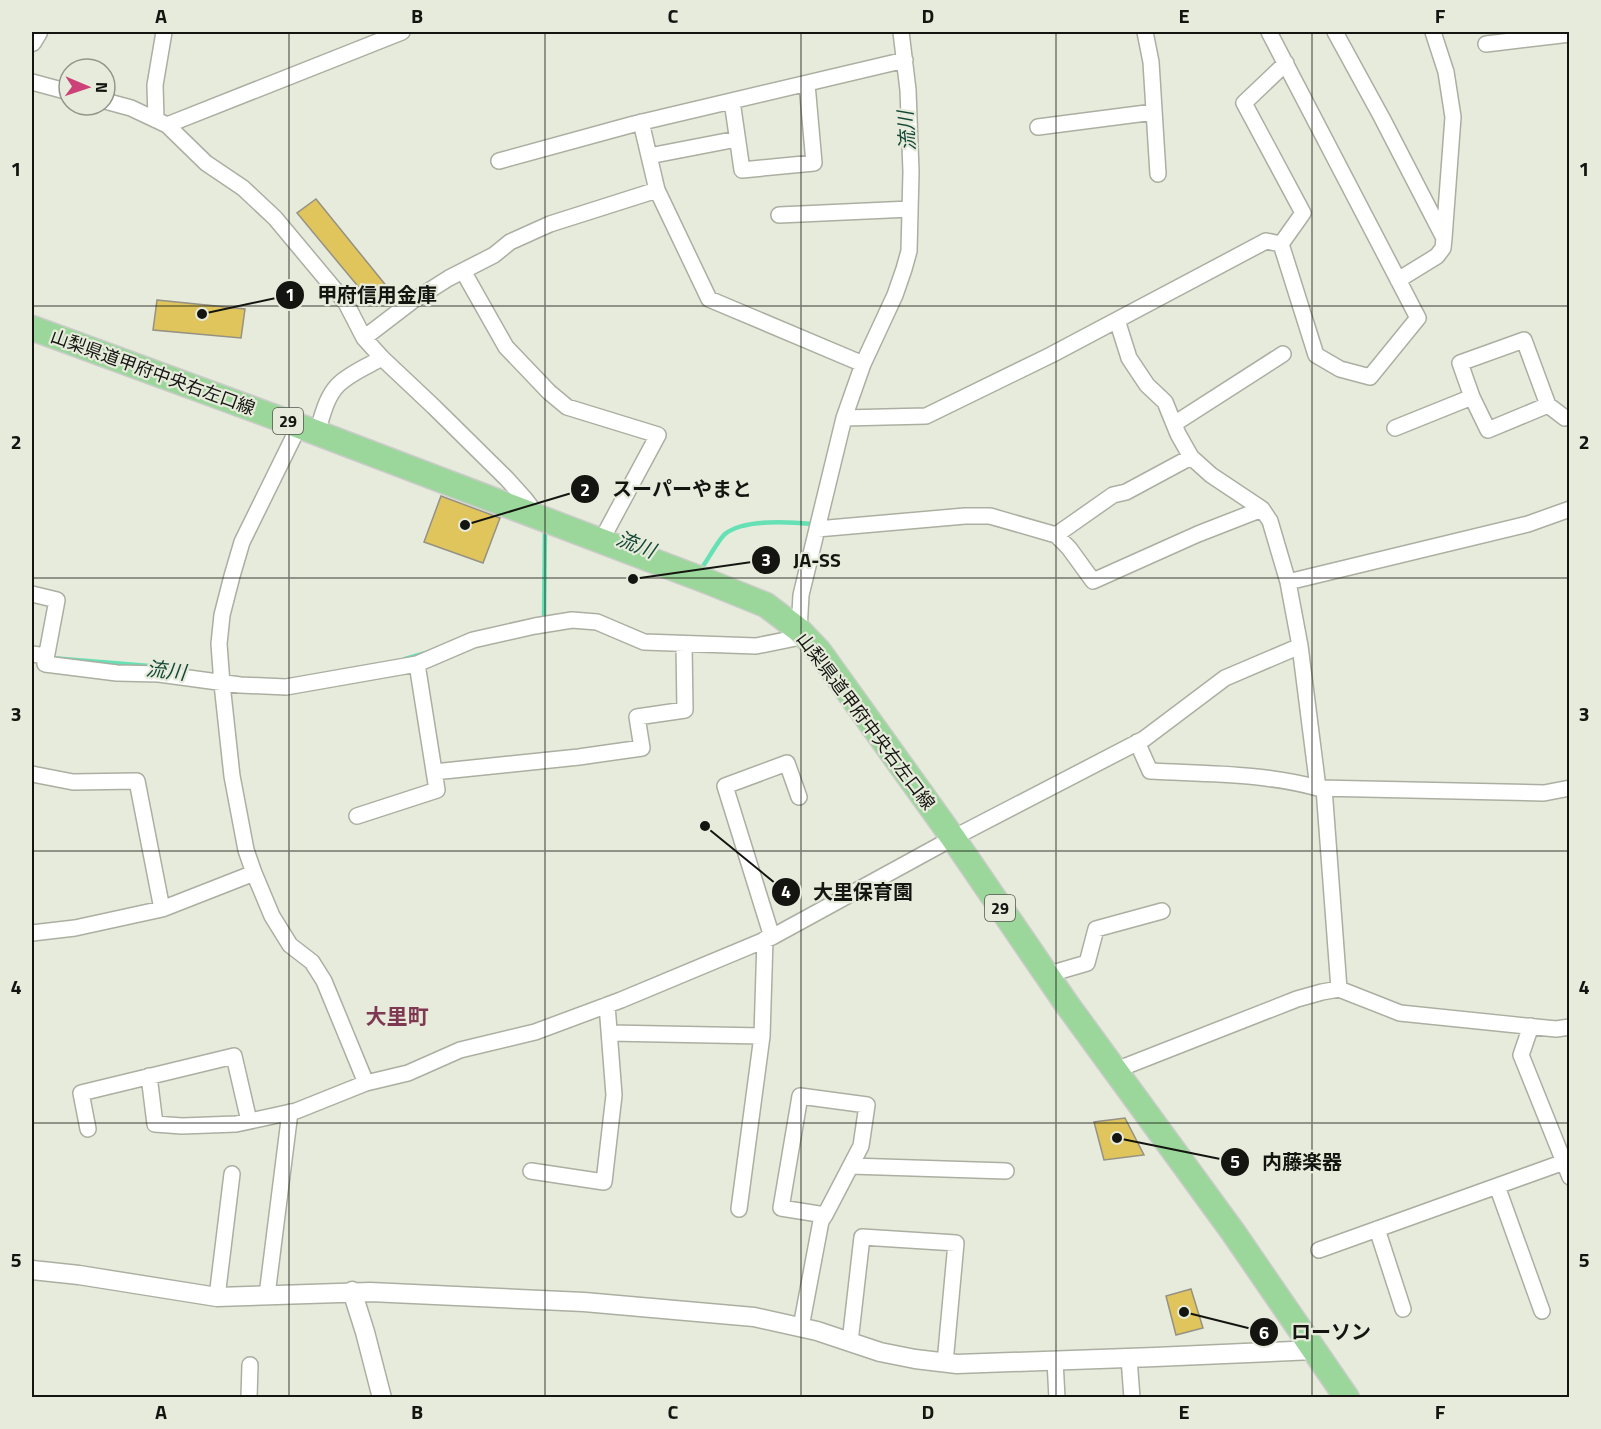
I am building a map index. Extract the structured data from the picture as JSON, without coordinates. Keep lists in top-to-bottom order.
{
  "streets": {
    "main road": ["山梨県道甲府中央右左口線", "29"]
  },
  "districts": ["大里町"],
  "water": ["流川"],
  "places": [
    "甲府信用金庫",
    "スーパーやまと",
    "JA-SS",
    "大里保育園",
    "内藤楽器",
    "ローソン"
  ],
  "north": "right",
  "grid": {
    "columns": [
      "A",
      "B",
      "C",
      "D",
      "E",
      "F"
    ],
    "rows": [
      "1",
      "2",
      "3",
      "4",
      "5"
    ]
  }
}
